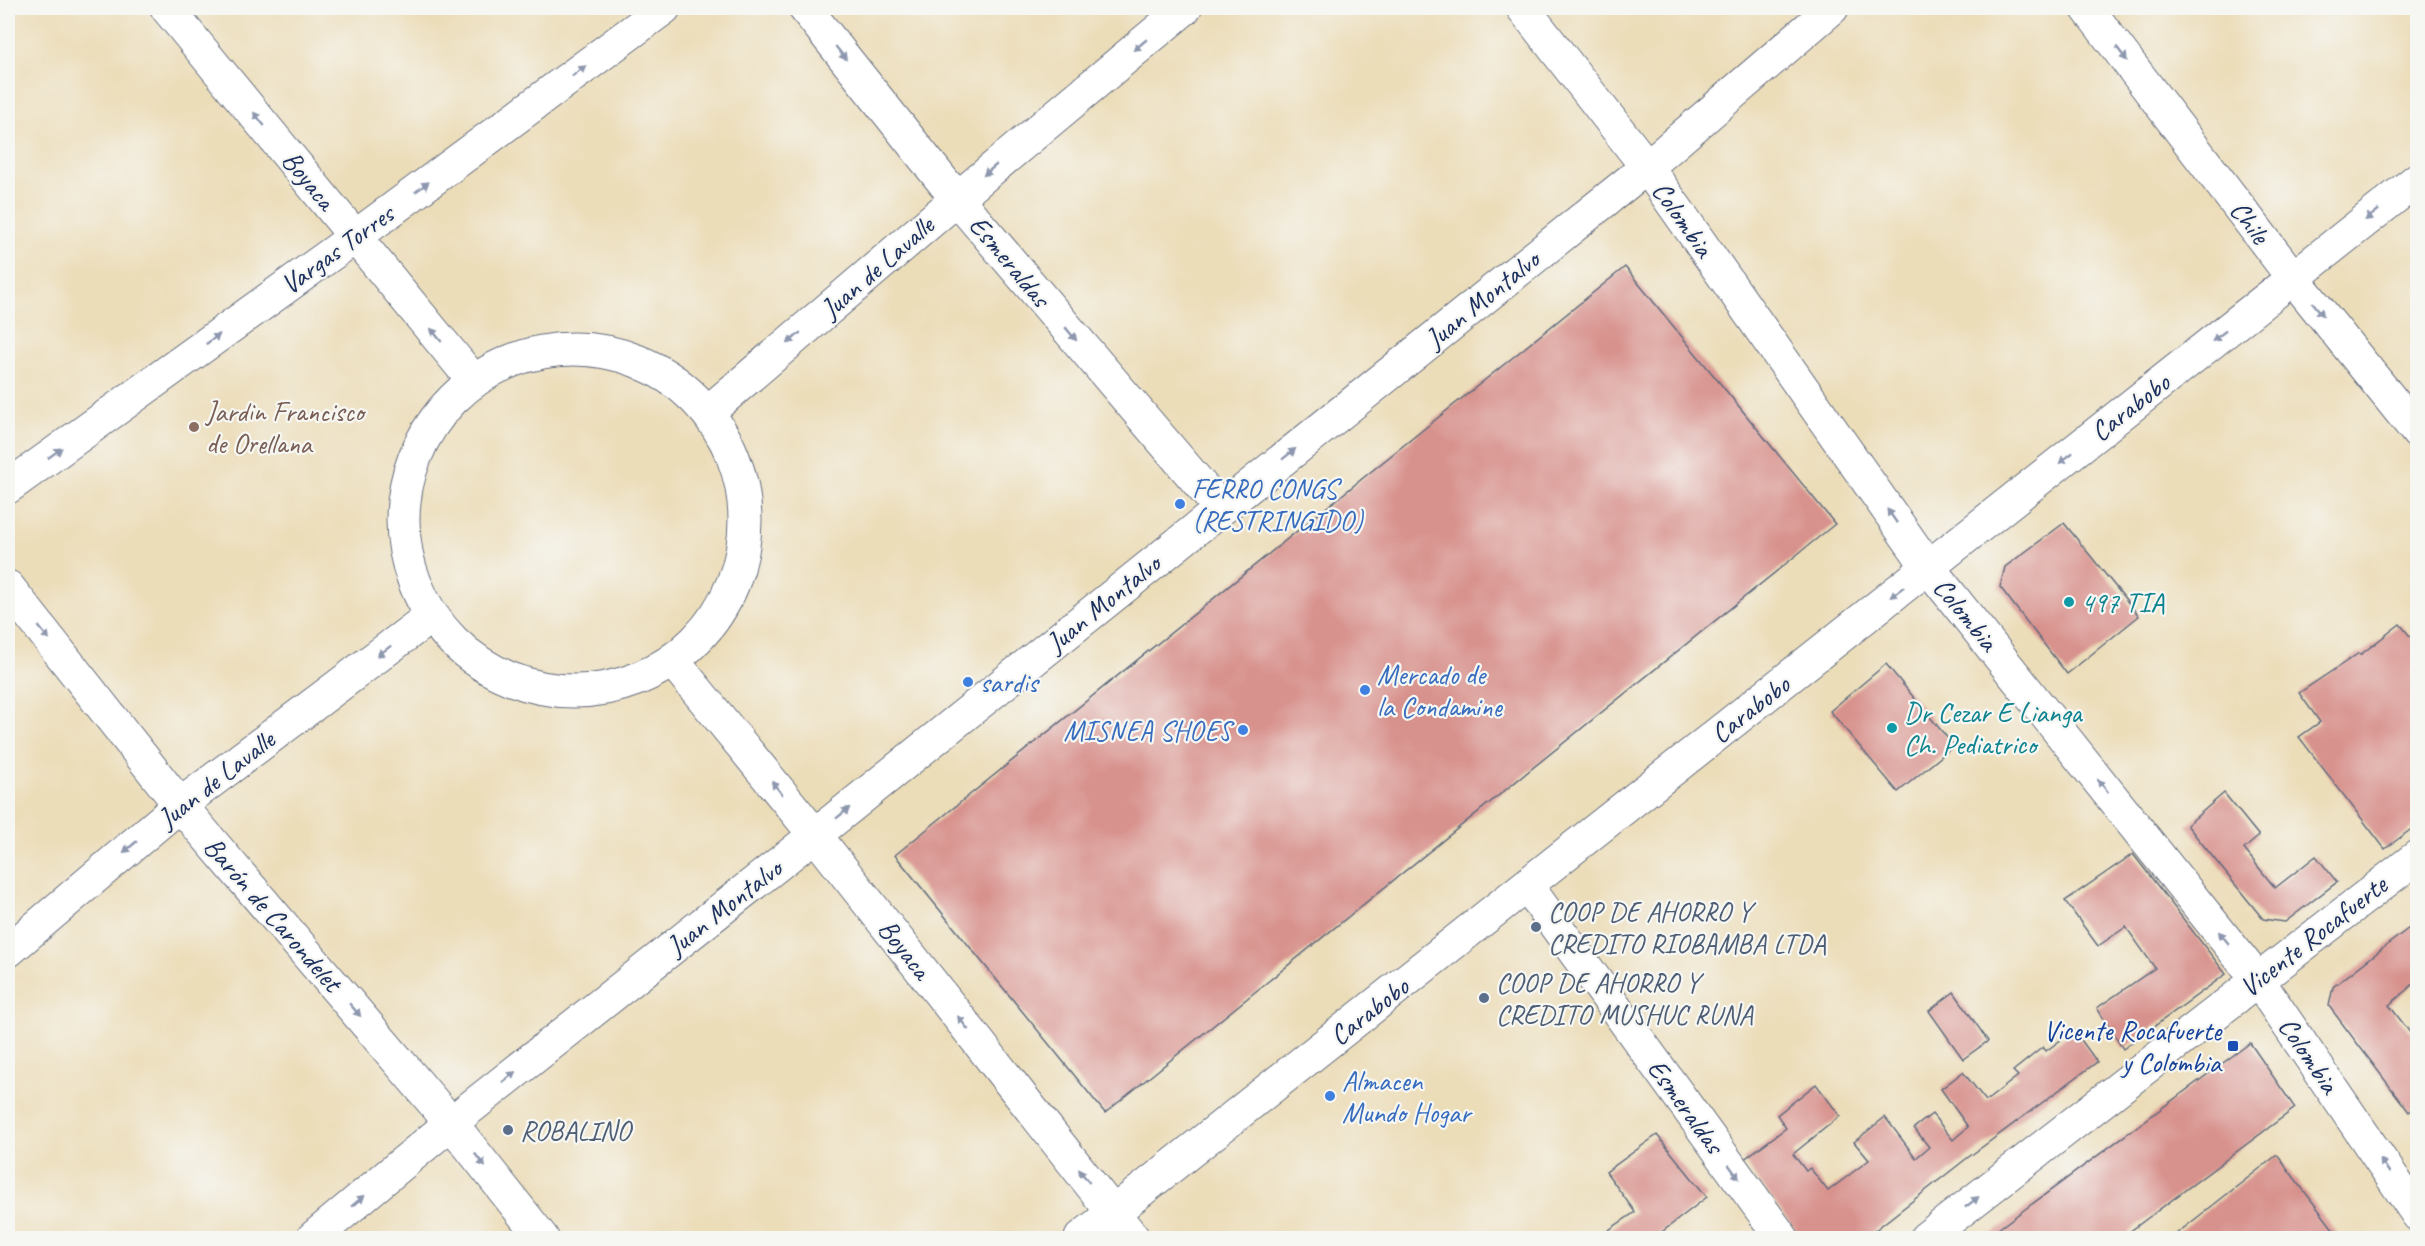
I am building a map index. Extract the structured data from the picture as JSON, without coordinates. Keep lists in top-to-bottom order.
{
  "streets": {
    "street": [
      "Boyaca",
      "Colombia",
      "Chile",
      "Vargas Torres",
      "Esmeraldas",
      "Juan de Lavalle",
      "Juan Montalvo",
      "Carabobo",
      "Barón de Carondelet",
      "Vicente Rocafuerte"
    ]
  },
  "crossings": [
    ["Boyaca", "Vargas Torres"],
    ["Boyaca", "Juan Montalvo"],
    ["Boyaca", "Carabobo"],
    ["Colombia", "Juan Montalvo"],
    ["Colombia", "Carabobo"],
    ["Colombia", "Vicente Rocafuerte"],
    ["Chile", "Carabobo"],
    ["Esmeraldas", "Juan de Lavalle"],
    ["Esmeraldas", "Juan Montalvo"],
    ["Esmeraldas", "Carabobo"],
    ["Juan de Lavalle", "Barón de Carondelet"],
    ["Juan Montalvo", "Barón de Carondelet"]
  ],
  "one_way": [
    "Boyaca",
    "Colombia",
    "Chile",
    "Vargas Torres",
    "Esmeraldas",
    "Juan de Lavalle",
    "Juan Montalvo",
    "Carabobo",
    "Barón de Carondelet",
    "Vicente Rocafuerte"
  ],
  "places": {
    "other": [
      "Jardin Francisco de Orellana",
      "FERRO CONGS (RESTRINGIDO)",
      "497 TIA",
      "sardis",
      "Mercado de la Condamine",
      "Dr Cezar E Lianga Ch. Pediatrico",
      "MISNEA SHOES",
      "COOP DE AHORRO Y CREDITO RIOBAMBA LTDA",
      "COOP DE AHORRO Y CREDITO MUSHUC RUNA",
      "Almacen Mundo Hogar",
      "ROBALINO"
    ],
    "transit": ["Vicente Rocafuerte y Colombia"]
  }
}
